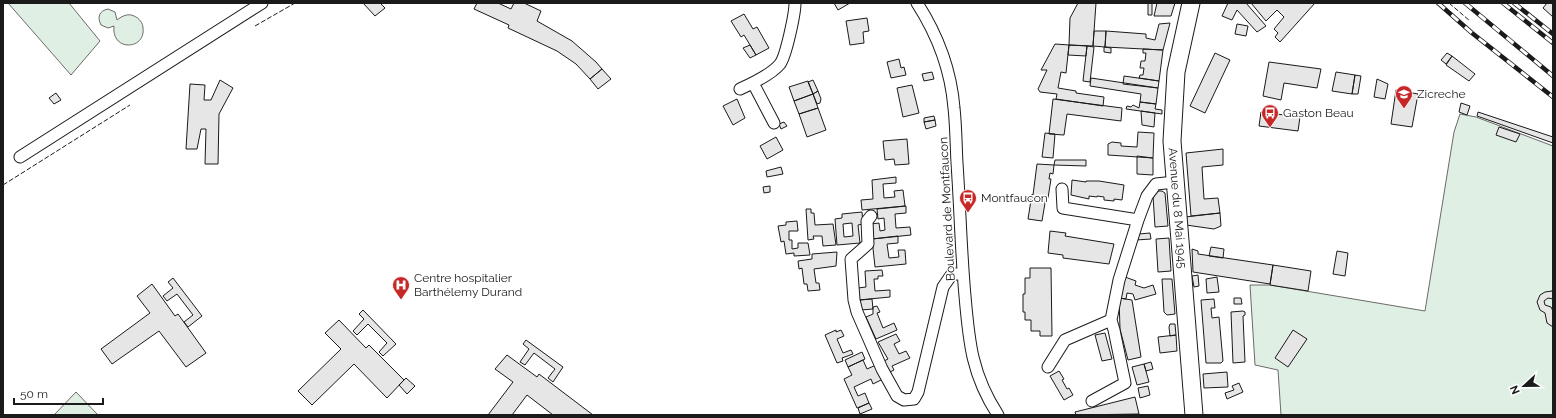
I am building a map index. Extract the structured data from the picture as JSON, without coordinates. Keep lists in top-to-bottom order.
{
  "streets": {
    "main road": ["Avenue du 8 Mai 1945"],
    "street": ["Boulevard de Montfaucon"]
  },
  "places": {
    "school or university": ["Zicreche"],
    "bus stop": ["Gaston Beau", "Montfaucon"],
    "hospital": ["Centre hospitalier Barthélemy Durand"]
  },
  "scale_bar": "50 m",
  "north": "left"
}
